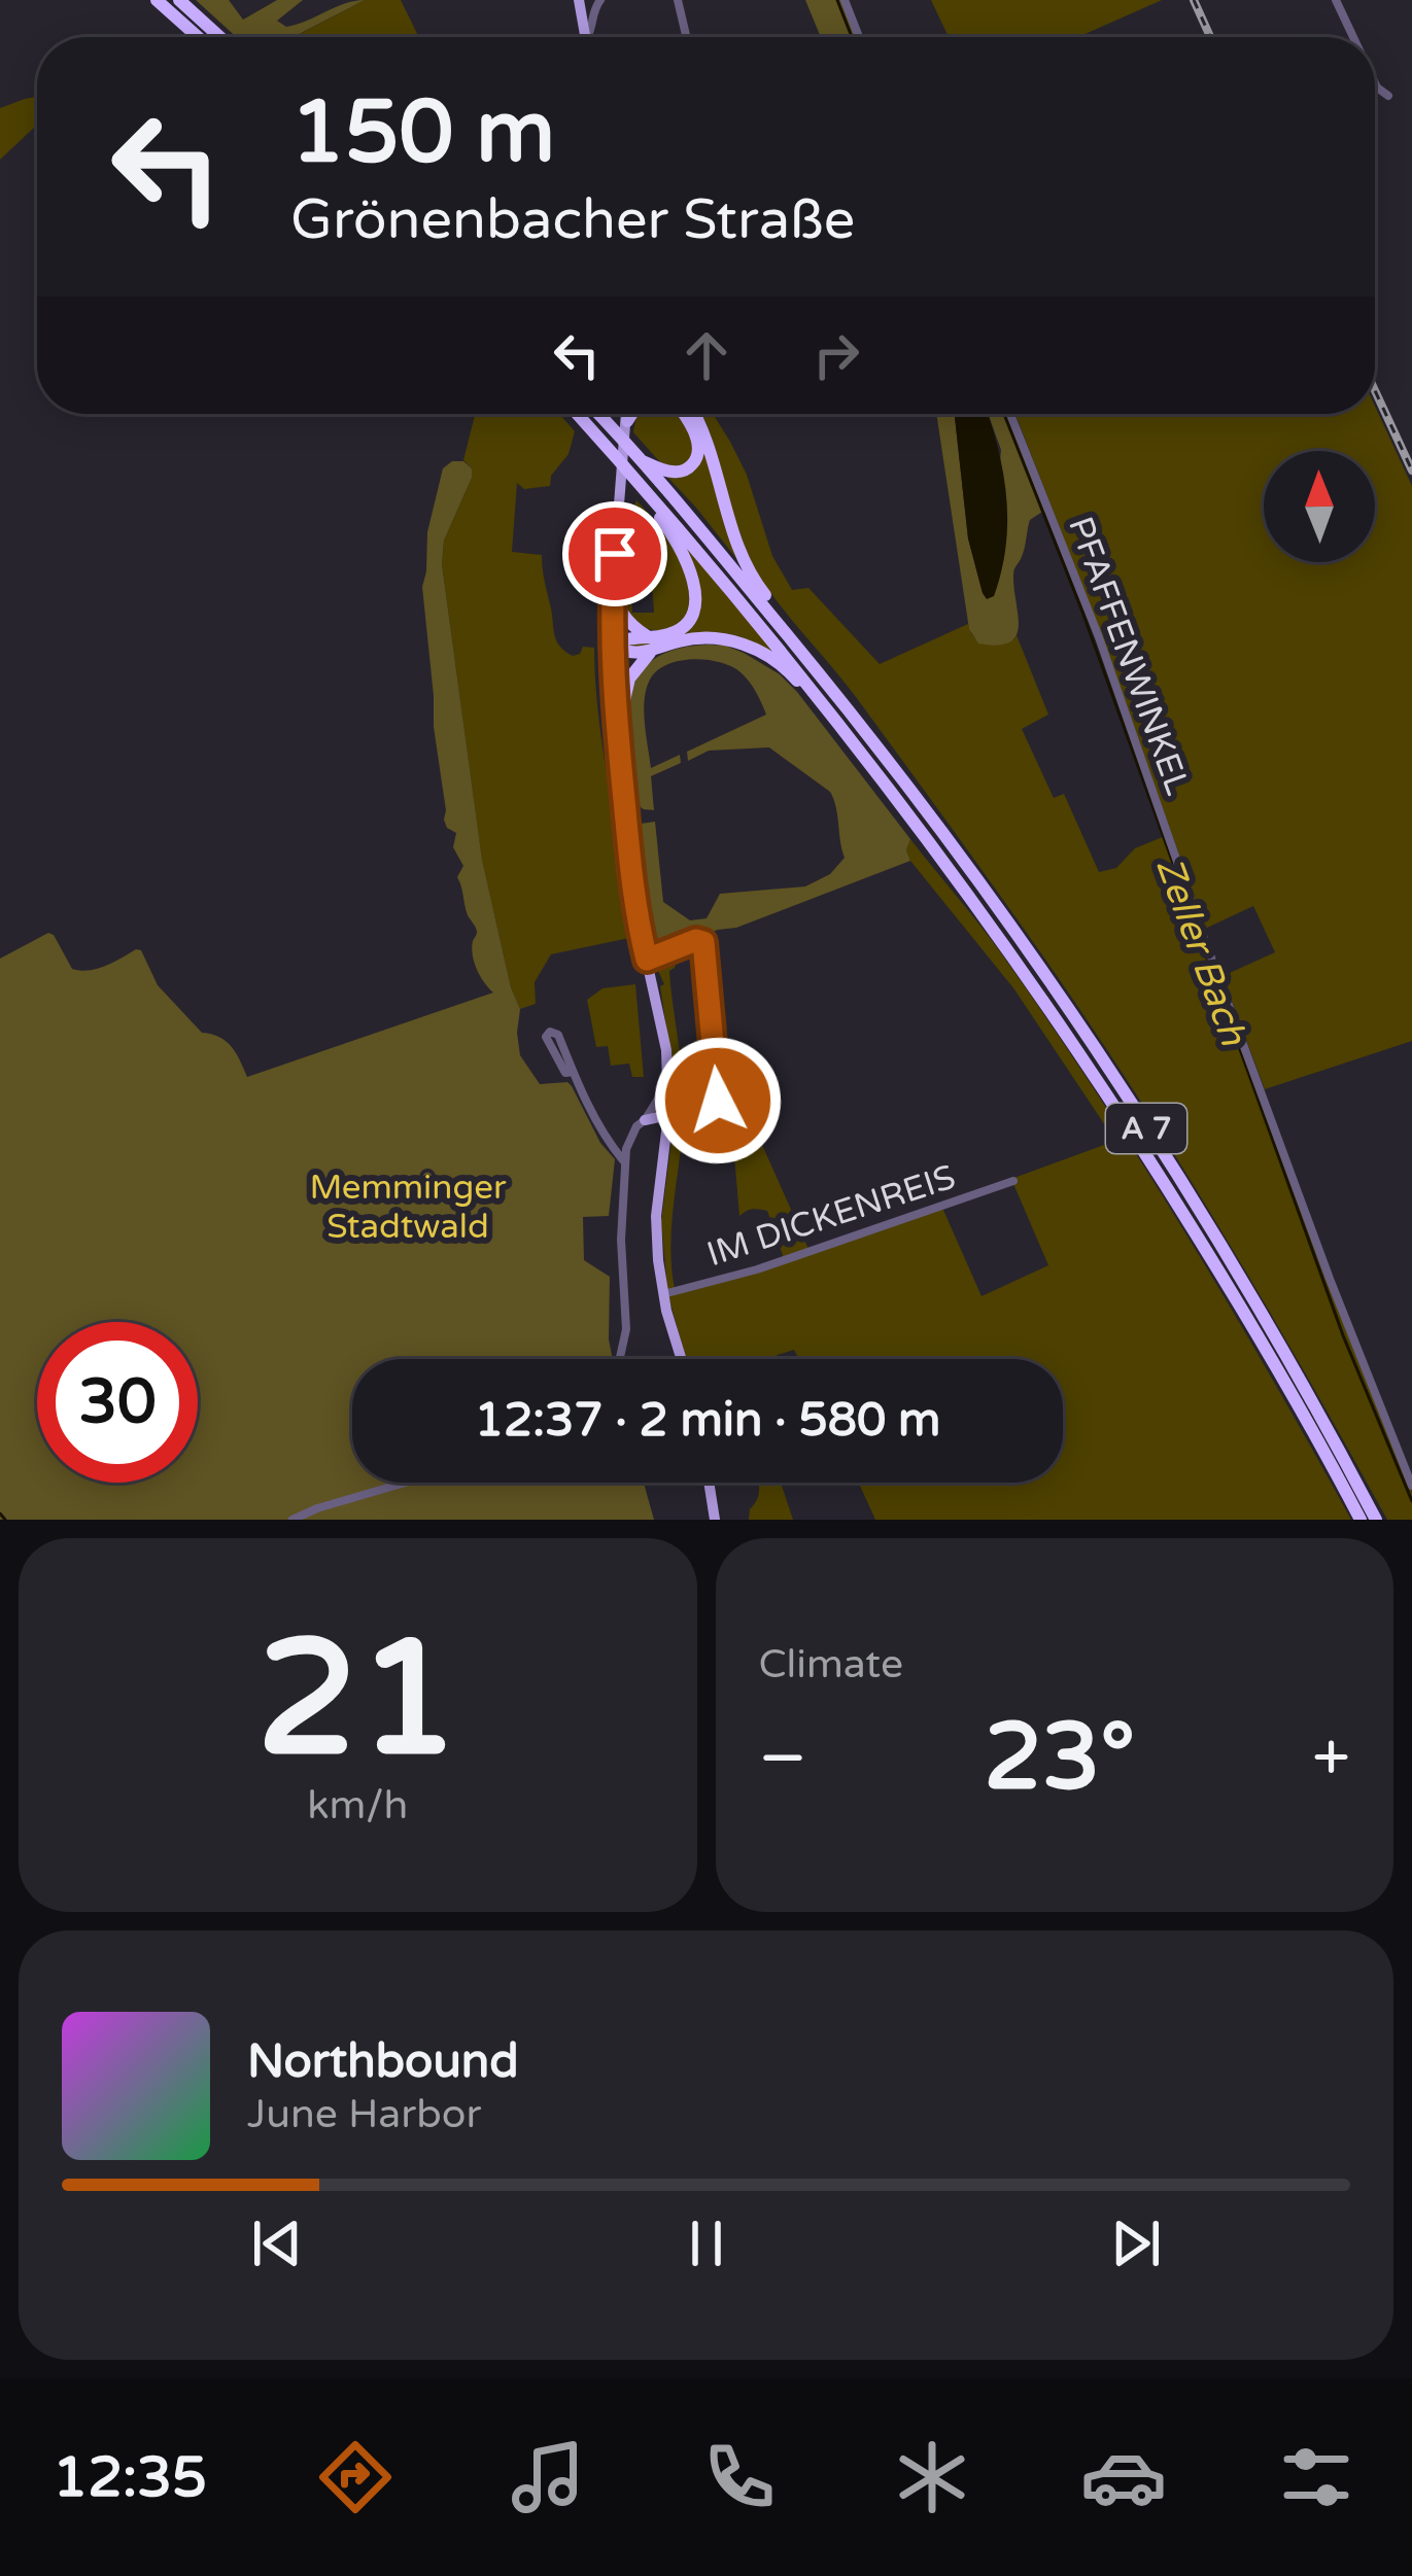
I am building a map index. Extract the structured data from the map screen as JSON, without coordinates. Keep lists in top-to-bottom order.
{
  "streets": {
    "highway": ["A 7"],
    "street": ["PFAFFENWINKEL", "IM DICKENREIS"]
  },
  "water": ["Zeller Bach"],
  "parks": ["Memminger Stadtwald"],
  "north": "top",
  "page": {
    "turn": ["150 m", "Grönenbacher Straße"],
    "limit": "30",
    "trip": "12:37 · 2 min · 580 m",
    "tile": [
      ["21", "km/h"],
      "Climate"
    ],
    "heat": ["−", "23°", "+"],
    "song": ["Northbound", "June Harbor"],
    "tabs": "12:35"
  }
}
